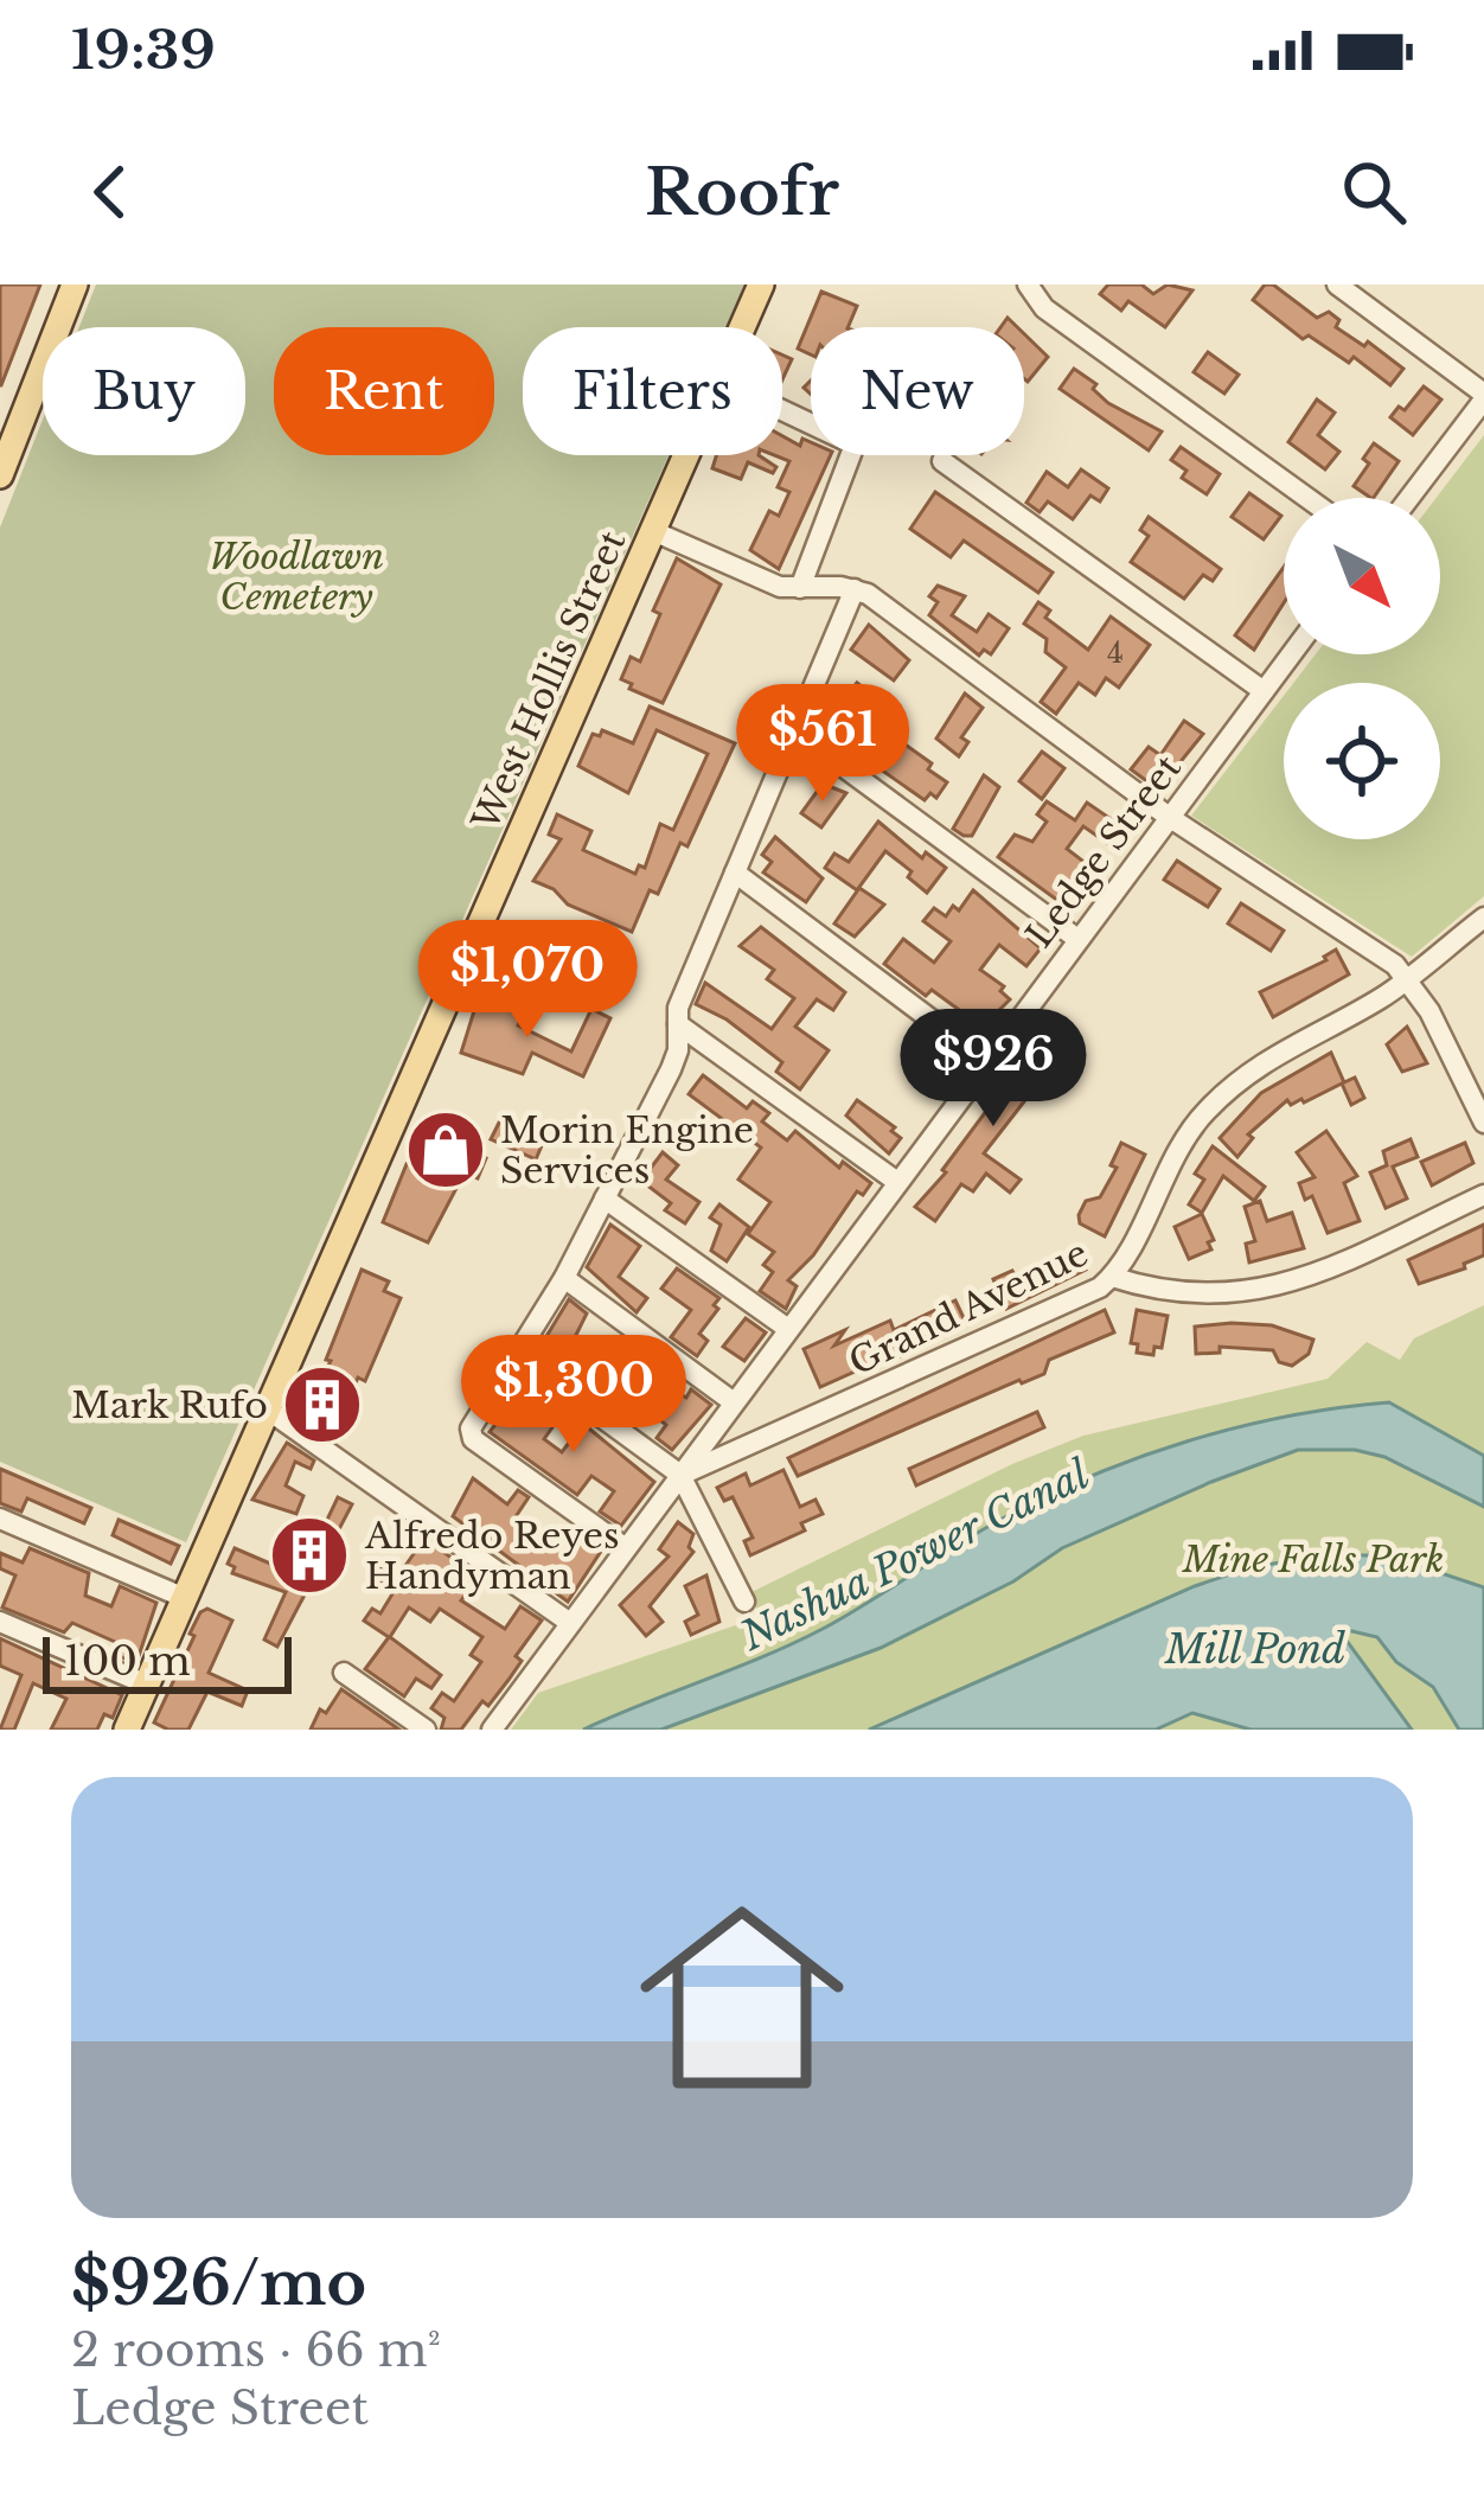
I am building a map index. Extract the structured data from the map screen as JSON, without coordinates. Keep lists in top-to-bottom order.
{
  "streets": {
    "main road": ["West Hollis Street"],
    "street": ["Ledge Street", "Grand Avenue"]
  },
  "crossings": [
    ["Ledge Street", "Grand Avenue"]
  ],
  "water": ["Nashua Power Canal", "Mill Pond"],
  "parks": ["Woodlawn Cemetery", "Mine Falls Park"],
  "places": {
    "shop": ["Morin Engine Services"],
    "building": ["Mark Rufo", "Alfredo Reyes Handyman"]
  },
  "house_numbers": ["4"],
  "scale_bar": "100 m",
  "north": "bottom right",
  "page": {
    "status": "19:39",
    "header": "Roofr",
    "chip": [
      "Buy",
      "Rent",
      "Filters",
      "New"
    ],
    "price": [
      "$561",
      "$1,070",
      "$926",
      "$1,300"
    ],
    "scale": "100 m",
    "list": [
      {
        "name": "$926/mo",
        "note": "2 rooms · 66 m² · Ledge Street"
      }
    ]
  }
}
